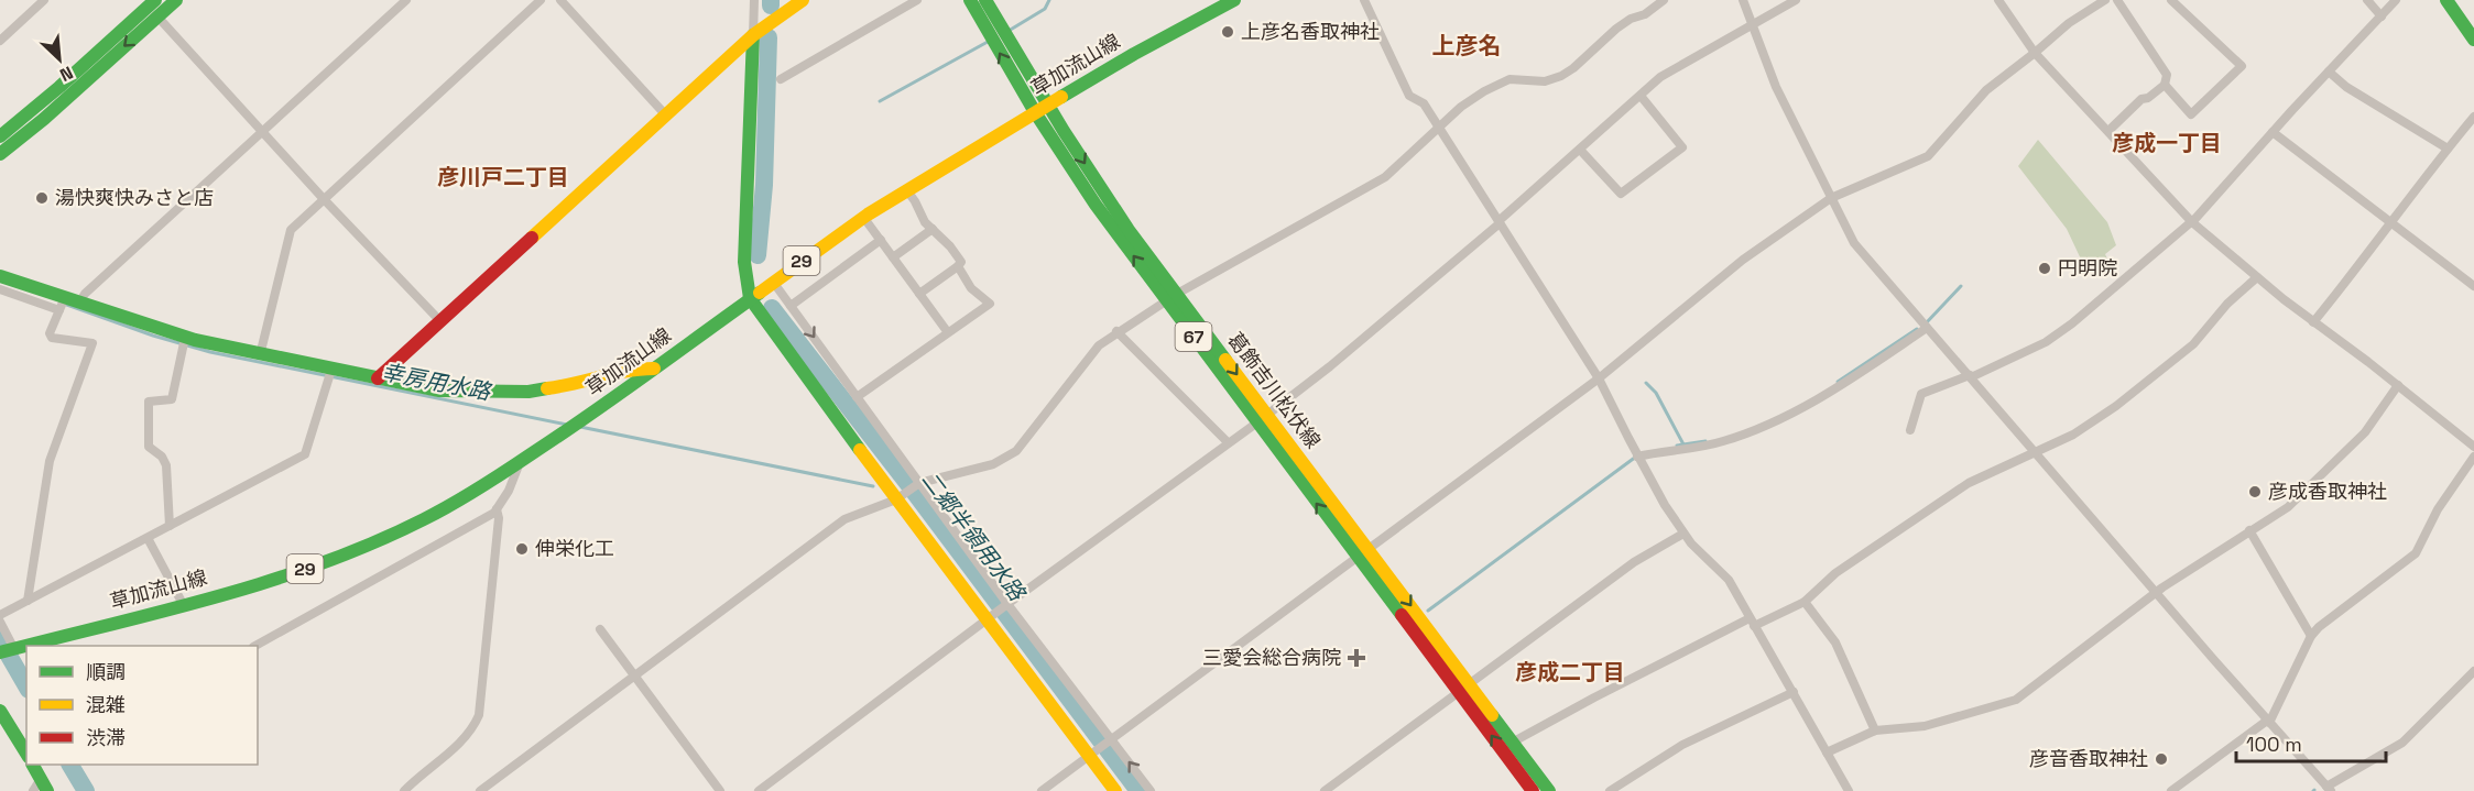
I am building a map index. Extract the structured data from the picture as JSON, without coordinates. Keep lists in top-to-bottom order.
{
  "streets": {
    "main road": [
      "草加流山線",
      "29",
      "67",
      "葛飾吉川松伏線"
    ]
  },
  "crossings": [
    ["草加流山線", "葛飾吉川松伏線"]
  ],
  "districts": [
    "上彦名",
    "彦成一丁目",
    "彦川戸二丁目",
    "彦成二丁目"
  ],
  "water": ["幸房用水路", "二郷半領用水路"],
  "places": {
    "other": [
      "上彦名香取神社",
      "湯快爽快みさと店",
      "円明院",
      "彦成香取神社",
      "伸栄化工",
      "彦音香取神社"
    ],
    "health": ["三愛会総合病院"]
  },
  "legend": ["順調", "混雑", "渋滞"],
  "scale_bar": "100 m",
  "north": "bottom right"
}
